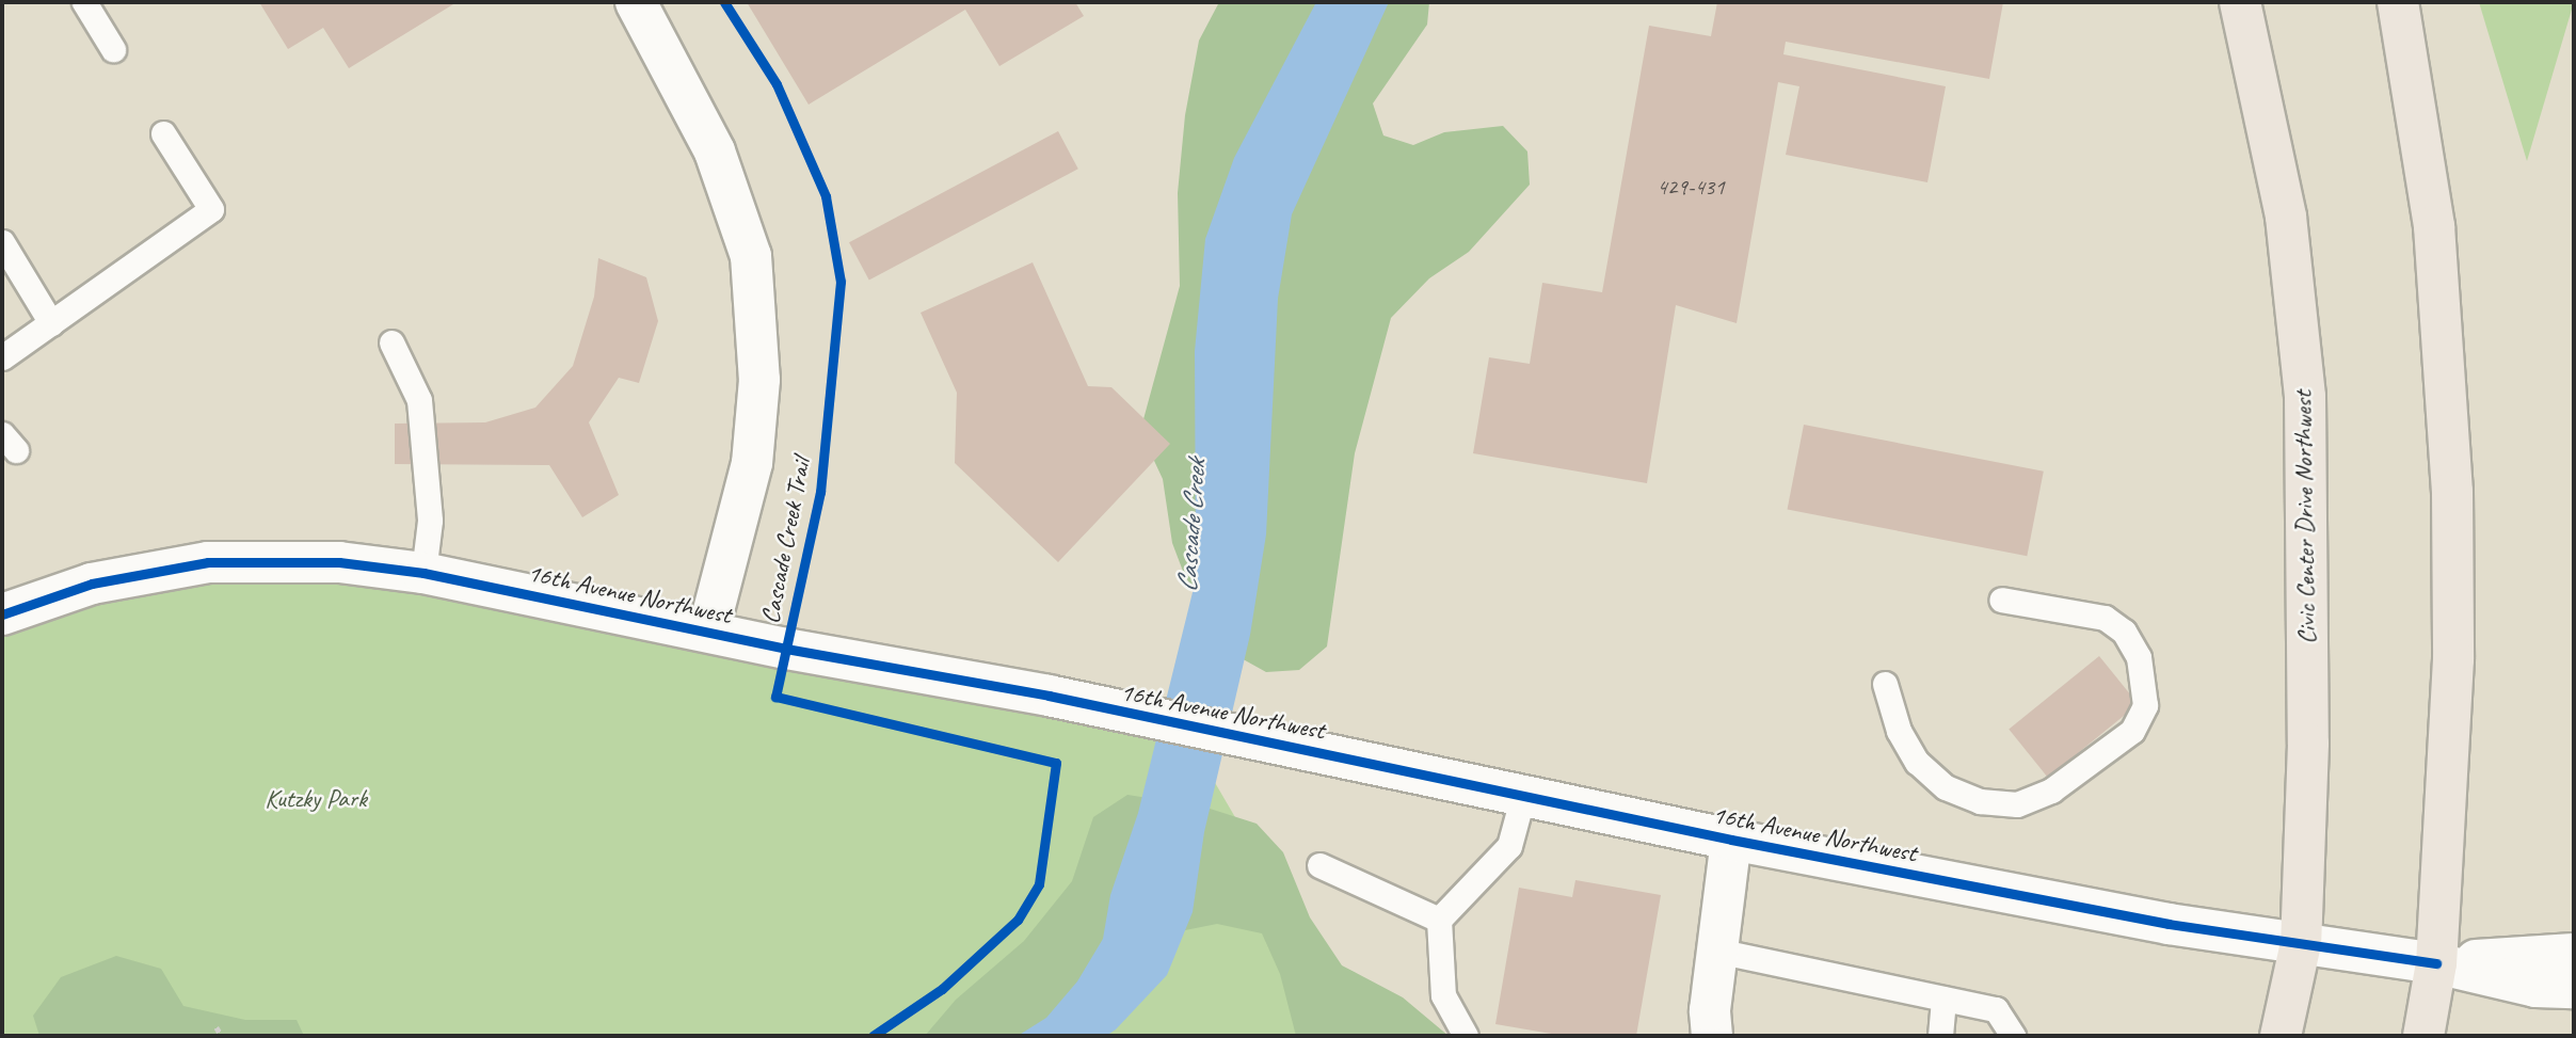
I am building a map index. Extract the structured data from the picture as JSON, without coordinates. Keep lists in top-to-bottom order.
{
  "streets": {
    "main road": ["Civic Center Drive Northwest"],
    "street": ["16th Avenue Northwest"],
    "cycle path": ["Cascade Creek Trail"]
  },
  "crossings": [
    ["Civic Center Drive Northwest", "16th Avenue Northwest"]
  ],
  "water": ["Cascade Creek"],
  "parks": ["Kutzky Park"],
  "house_numbers": ["429-431"]
}
